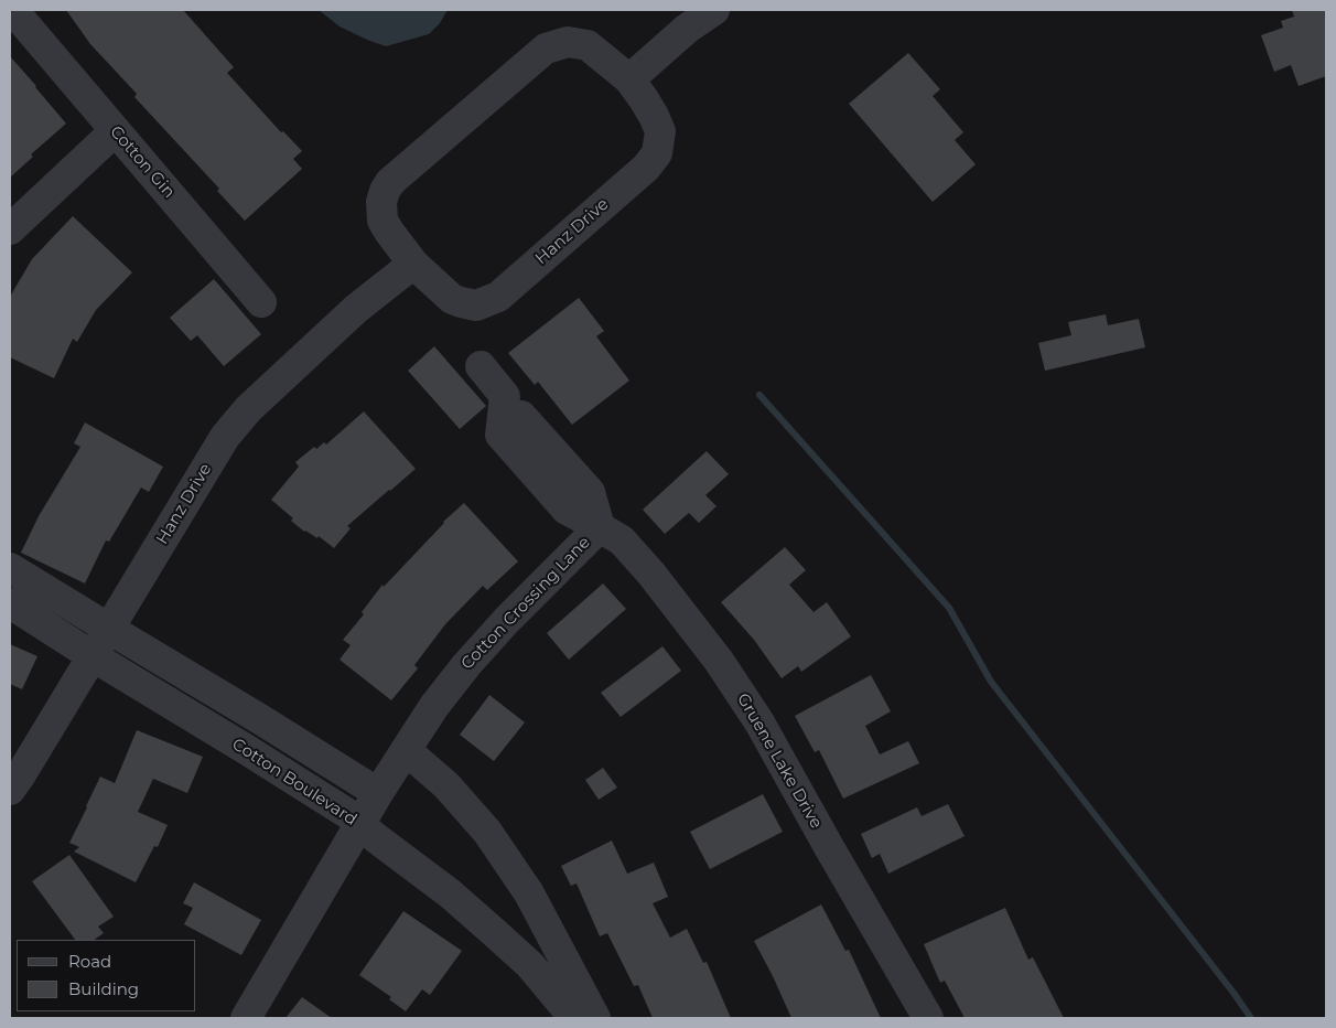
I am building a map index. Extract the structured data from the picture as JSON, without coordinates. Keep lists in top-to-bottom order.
{
  "streets": {
    "street": [
      "Cotton Gin",
      "Hanz Drive",
      "Cotton Crossing Lane",
      "Gruene Lake Drive",
      "Cotton Boulevard"
    ]
  },
  "crossings": [
    ["Hanz Drive", "Cotton Boulevard"],
    ["Cotton Crossing Lane", "Gruene Lake Drive"],
    ["Cotton Crossing Lane", "Cotton Boulevard"]
  ],
  "legend": ["Road", "Building"]
}
